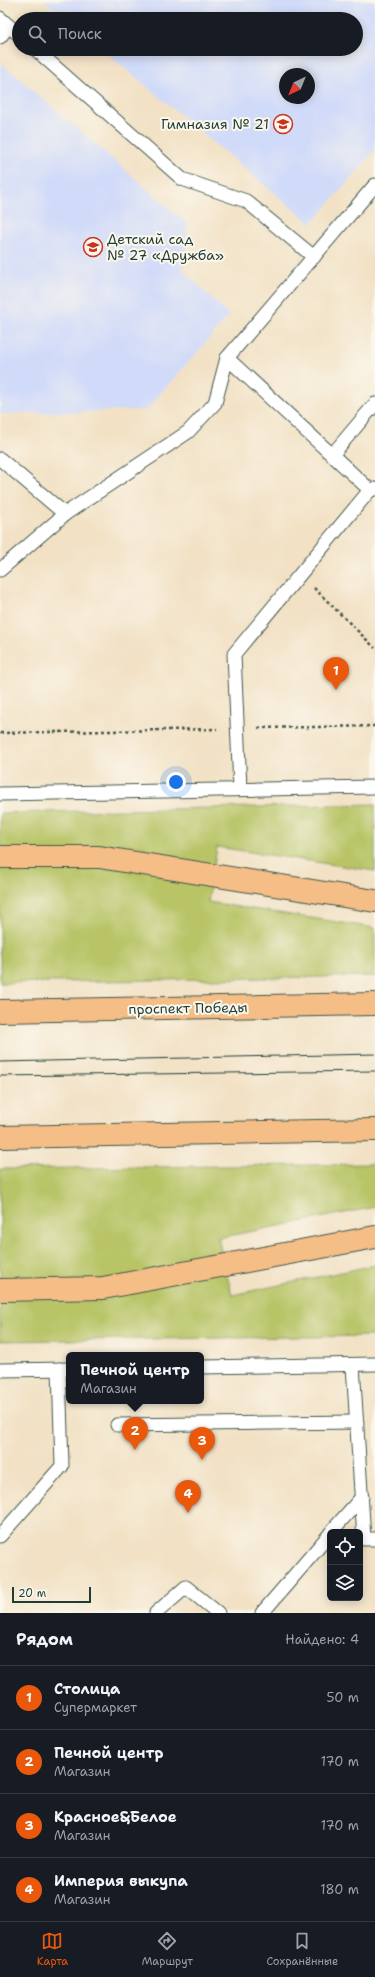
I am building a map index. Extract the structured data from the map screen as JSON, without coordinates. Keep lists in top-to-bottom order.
{
  "streets": {
    "main road": ["проспект Победы"]
  },
  "places": {
    "school or university": ["Гимназия № 21", "Детский сад № 27 «Дружба»"]
  },
  "scale_bar": "20 m",
  "north": "bottom left",
  "page": {
    "search": "Поиск",
    "pins": [
      "1",
      "2",
      "3",
      "4"
    ],
    "popup": ["Печной центр", "Магазин"],
    "scale": "20 m",
    "heading": ["Рядом", "Найдено: 4"],
    "list": [
      {
        "mark": "1",
        "name": "Столица",
        "note": "Супермаркет",
        "value": "50 m"
      },
      {
        "mark": "2",
        "name": "Печной центр",
        "note": "Магазин",
        "value": "170 m"
      },
      {
        "mark": "3",
        "name": "Красное&Белое",
        "note": "Магазин",
        "value": "170 m"
      },
      {
        "mark": "4",
        "name": "Империя выкупа",
        "note": "Магазин",
        "value": "180 m"
      }
    ],
    "nav": ["Карта", "Маршрут", "Сохранённые"]
  }
}
